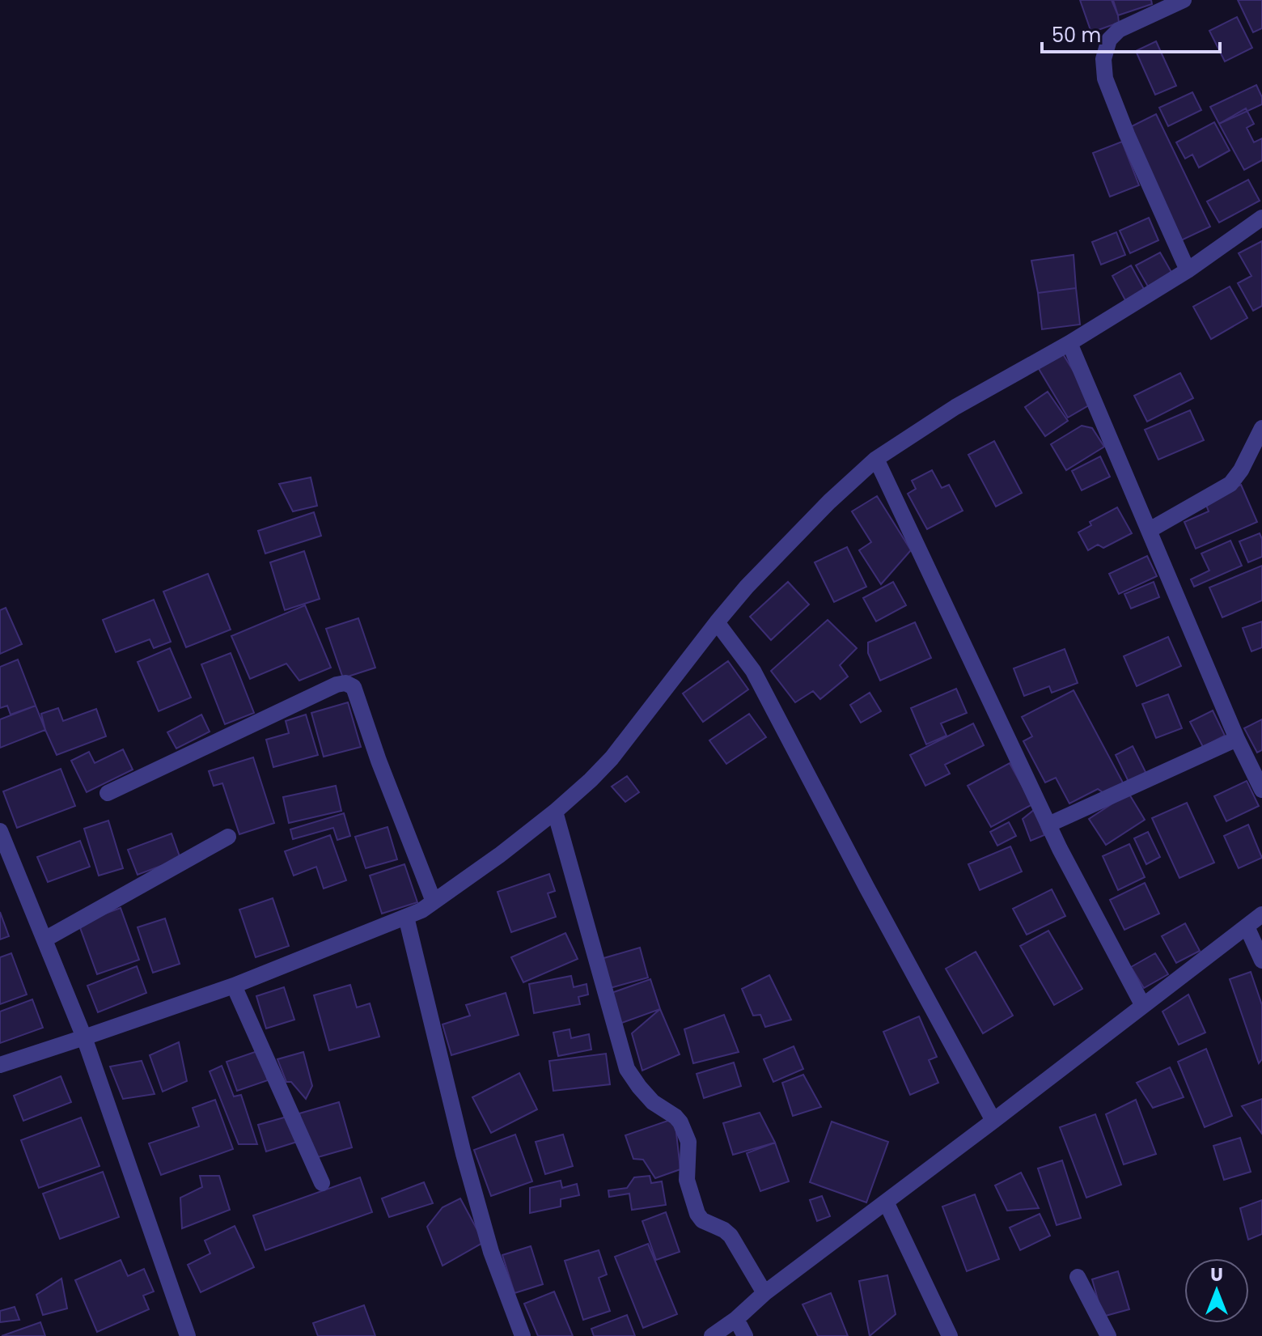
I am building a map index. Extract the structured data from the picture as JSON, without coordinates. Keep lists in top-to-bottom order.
{
  "scale_bar": "50 m",
  "north": "top"
}
